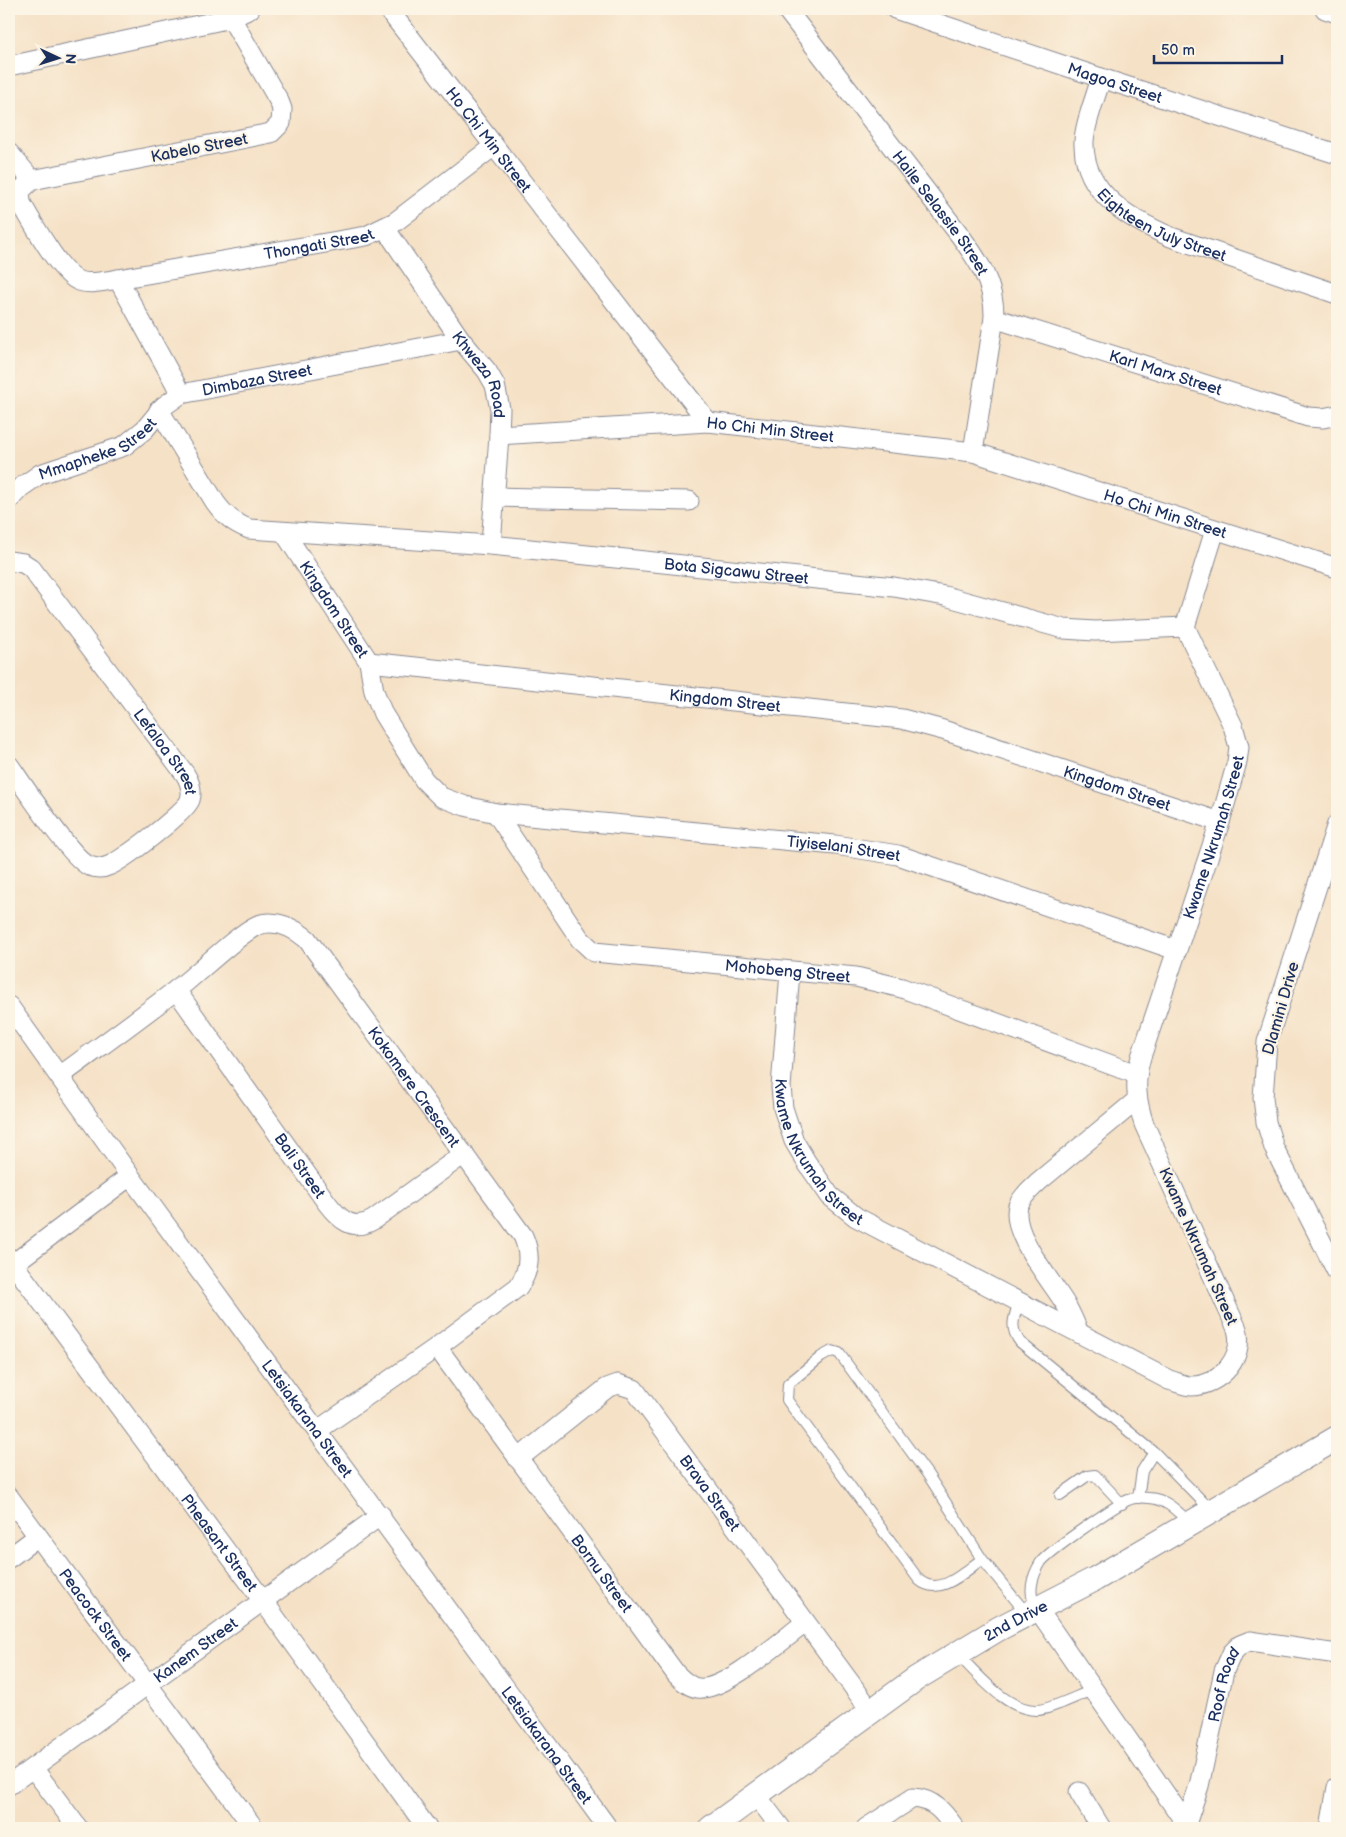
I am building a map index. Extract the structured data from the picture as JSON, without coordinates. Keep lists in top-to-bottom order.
{
  "streets": {
    "street": [
      "Magoa Street",
      "Ho Chi Min Street",
      "Kabelo Street",
      "Haile Selassie Street",
      "Eighteen July Street",
      "Thongati Street",
      "Karl Marx Street",
      "Khweza Road",
      "Dimbaza Street",
      "Mmapheke Street",
      "Bota Sigcawu Street",
      "Kingdom Street",
      "Lefaloa Street",
      "Kwame Nkrumah Street",
      "Tiyiselani Street",
      "Mohobeng Street",
      "Dlamini Drive",
      "Kokomere Crescent",
      "Bali Street",
      "Letsiakarana Street",
      "Brava Street",
      "Pheasant Street",
      "Bornu Street",
      "Peacock Street",
      "2nd Drive",
      "Kanem Street",
      "Roof Road"
    ]
  },
  "crossings": [
    ["Magoa Street", "Eighteen July Street"],
    ["Ho Chi Min Street", "Haile Selassie Street"],
    ["Ho Chi Min Street", "Thongati Street"],
    ["Kabelo Street", "Thongati Street"],
    ["Haile Selassie Street", "Karl Marx Street"],
    ["Thongati Street", "Khweza Road"],
    ["Thongati Street", "Dimbaza Street"],
    ["Khweza Road", "Dimbaza Street"],
    ["Khweza Road", "Bota Sigcawu Street"],
    ["Dimbaza Street", "Mmapheke Street"],
    ["Mmapheke Street", "Bota Sigcawu Street"],
    ["Bota Sigcawu Street", "Kingdom Street"],
    ["Bota Sigcawu Street", "Kwame Nkrumah Street"],
    ["Kingdom Street", "Kwame Nkrumah Street"],
    ["Kingdom Street", "Tiyiselani Street"],
    ["Kwame Nkrumah Street", "Tiyiselani Street"],
    ["Kwame Nkrumah Street", "Mohobeng Street"],
    ["Tiyiselani Street", "Mohobeng Street"],
    ["Kokomere Crescent", "Bali Street"],
    ["Kokomere Crescent", "Letsiakarana Street"],
    ["Kokomere Crescent", "Bornu Street"],
    ["Letsiakarana Street", "Kanem Street"],
    ["Brava Street", "Bornu Street"],
    ["Brava Street", "2nd Drive"],
    ["Pheasant Street", "Kanem Street"],
    ["Peacock Street", "Kanem Street"]
  ],
  "scale_bar": "50 m",
  "north": "right"
}
